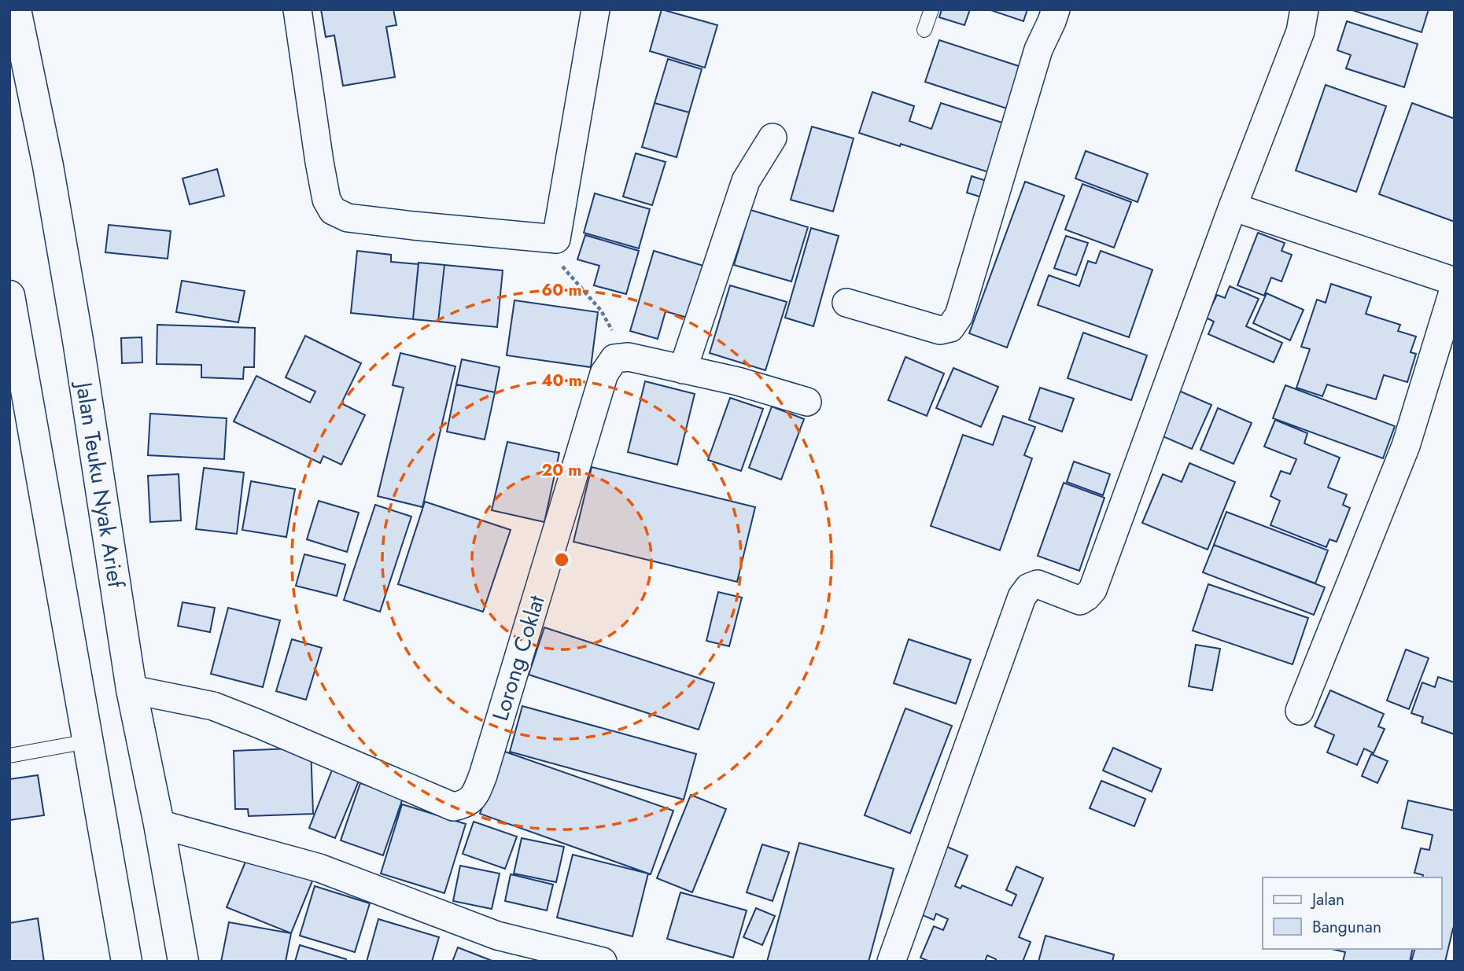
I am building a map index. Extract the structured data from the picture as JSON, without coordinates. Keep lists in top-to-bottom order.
{
  "streets": {
    "highway": ["Jalan Teuku Nyak Arief"],
    "street": ["Lorong Coklat"]
  },
  "crossings": [
    ["Jalan Teuku Nyak Arief", "Lorong Coklat"]
  ],
  "legend": ["Jalan", "Bangunan"],
  "rings": ["60 m", "40 m", "20 m"]
}
